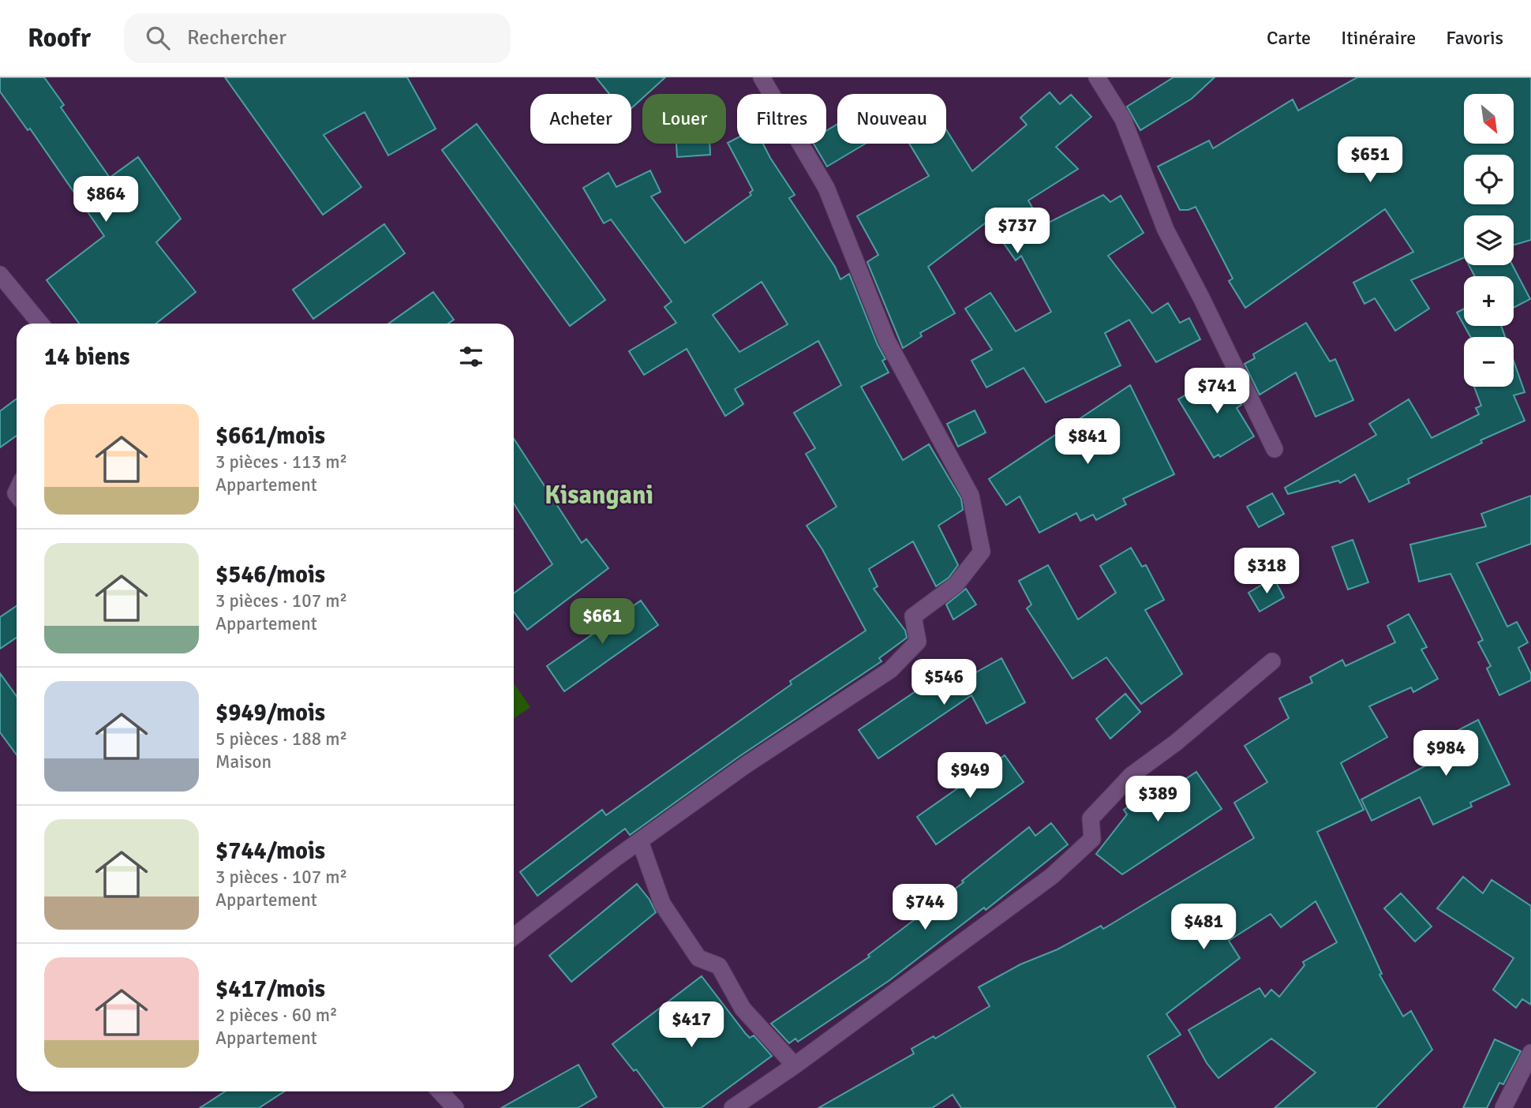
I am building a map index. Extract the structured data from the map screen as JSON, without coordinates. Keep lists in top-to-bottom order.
{
  "districts": ["Kisangani"],
  "north": "bottom right",
  "page": {
    "header": "Roofr",
    "search": "Rechercher",
    "nav": ["Carte", "Itinéraire", "Favoris"],
    "map_buttons": ["+", "−"],
    "chip": [
      "Acheter",
      "Louer",
      "Filtres",
      "Nouveau"
    ],
    "price": [
      "$651",
      "$864",
      "$737",
      "$741",
      "$841",
      "$318",
      "$661",
      "$546",
      "$984",
      "$949",
      "$389",
      "$744",
      "$481",
      "$417"
    ],
    "heading": "14 biens",
    "list": [
      {
        "name": "$661/mois",
        "note": "3 pièces · 113 m² · Appartement"
      },
      {
        "name": "$546/mois",
        "note": "3 pièces · 107 m² · Appartement"
      },
      {
        "name": "$949/mois",
        "note": "5 pièces · 188 m² · Maison"
      },
      {
        "name": "$744/mois",
        "note": "3 pièces · 107 m² · Appartement"
      },
      {
        "name": "$417/mois",
        "note": "2 pièces · 60 m² · Appartement"
      }
    ]
  }
}
